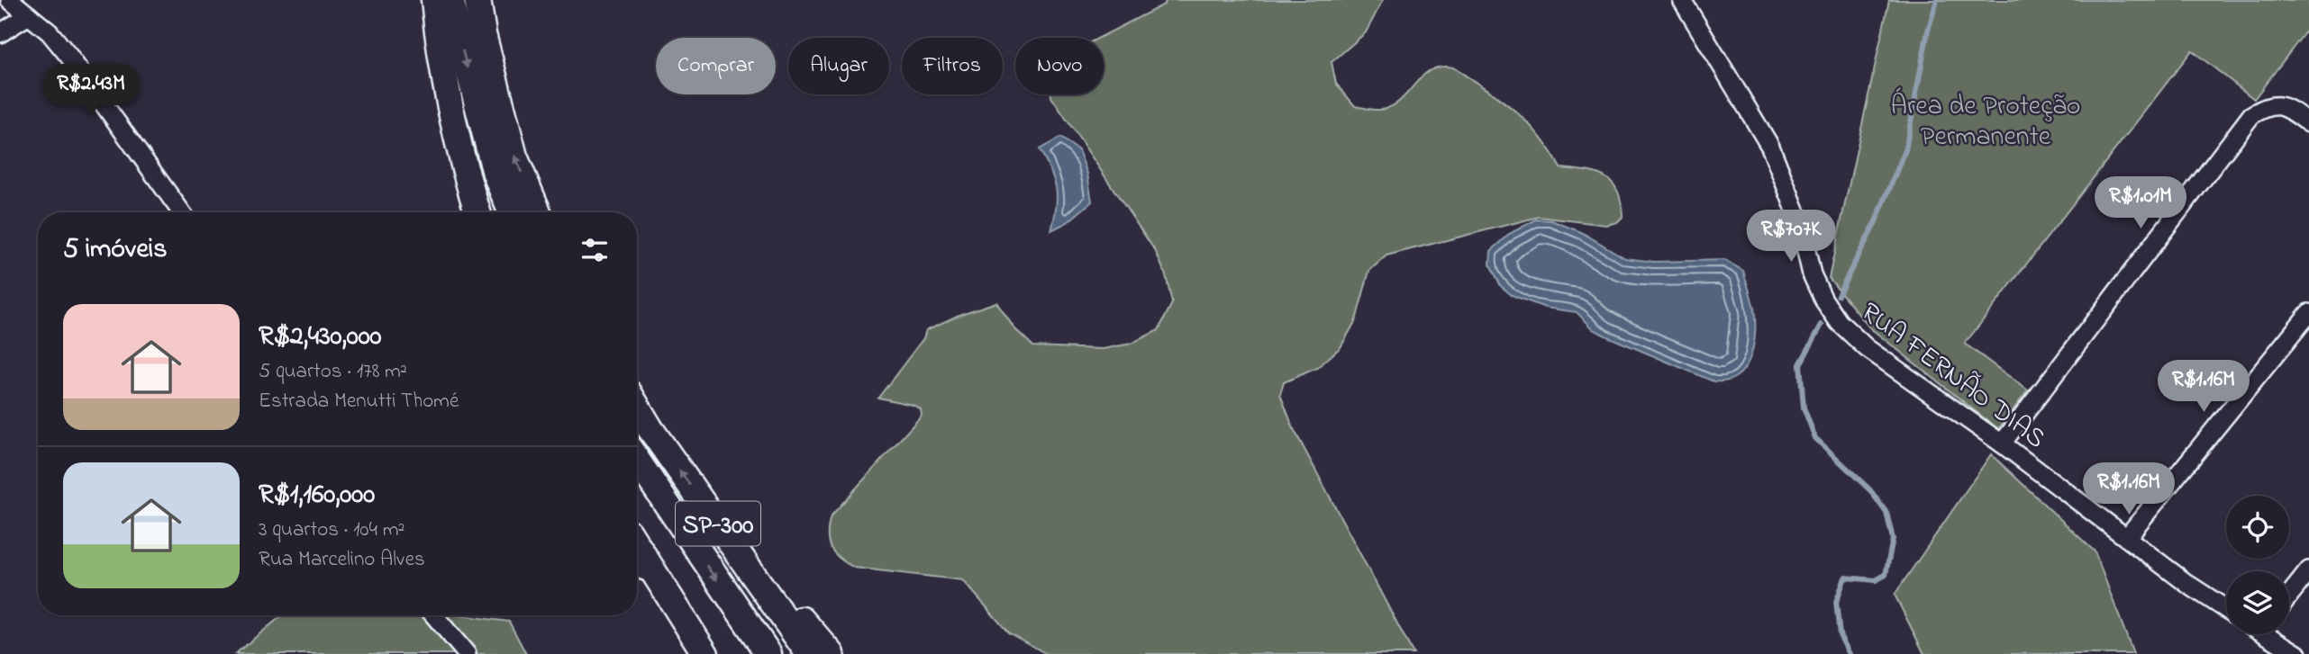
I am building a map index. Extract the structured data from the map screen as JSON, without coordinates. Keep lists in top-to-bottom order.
{
  "streets": {
    "highway": ["SP-300"],
    "street": ["RUA FERNÃO DIAS"]
  },
  "parks": ["Área de Proteção Permanente"],
  "page": {
    "chip": [
      "Comprar",
      "Alugar",
      "Filtros",
      "Novo"
    ],
    "price": [
      "R$2.43M",
      "R$1.01M",
      "R$707K",
      "R$1.16M",
      "R$1.16M"
    ],
    "heading": "5 imóveis",
    "list": [
      {
        "name": "R$2,430,000",
        "note": "5 quartos · 178 m² · Estrada Menutti Thomé"
      },
      {
        "name": "R$1,160,000",
        "note": "3 quartos · 104 m² · Rua Marcelino Alves"
      }
    ]
  }
}
